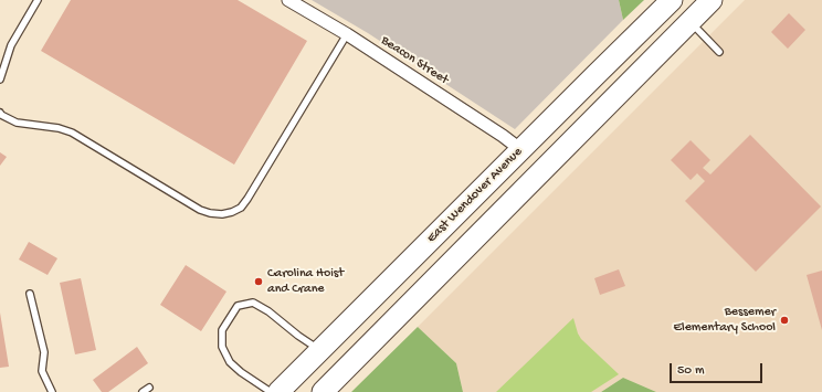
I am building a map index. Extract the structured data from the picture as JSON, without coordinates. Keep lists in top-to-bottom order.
{
  "streets": {
    "highway": ["East Wendover Avenue"],
    "street": ["Beacon Street"]
  },
  "crossings": [
    ["Beacon Street", "East Wendover Avenue"]
  ],
  "places": ["Carolina Hoist and Crane", "Bessemer Elementary School"],
  "scale_bar": "50 m"
}
